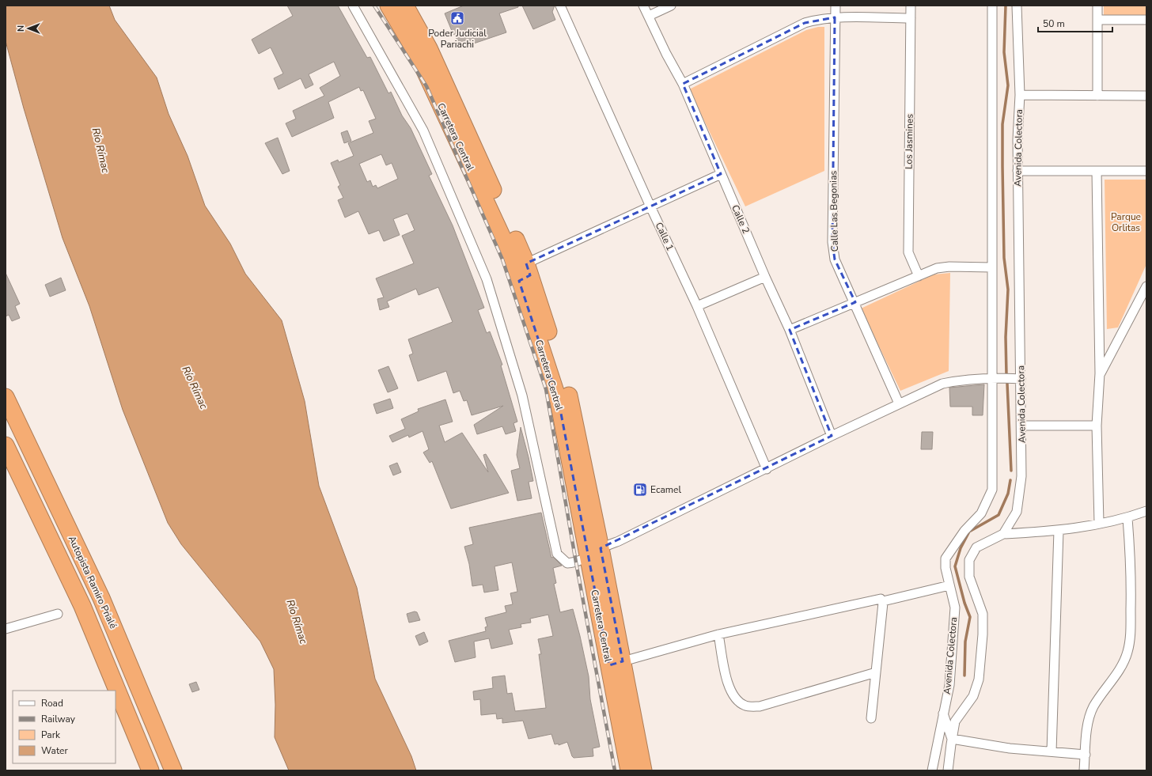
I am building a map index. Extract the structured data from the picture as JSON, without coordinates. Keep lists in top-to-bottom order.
{
  "streets": {
    "highway": ["Carretera Central", "Autopista Ramiro Prialé"],
    "street": [
      "Los Jasmines",
      "Avenida Colectora",
      "Calle Las Begonias",
      "Calle 2",
      "Calle 1"
    ]
  },
  "water": ["Río Rímac"],
  "parks": ["Parque Orlitas"],
  "places": {
    "public building": ["Poder Judicial Pariachi"],
    "fuel station": ["Ecamel"]
  },
  "legend": [
    "Road",
    "Railway",
    "Park",
    "Water"
  ],
  "scale_bar": "50 m",
  "north": "left"
}
